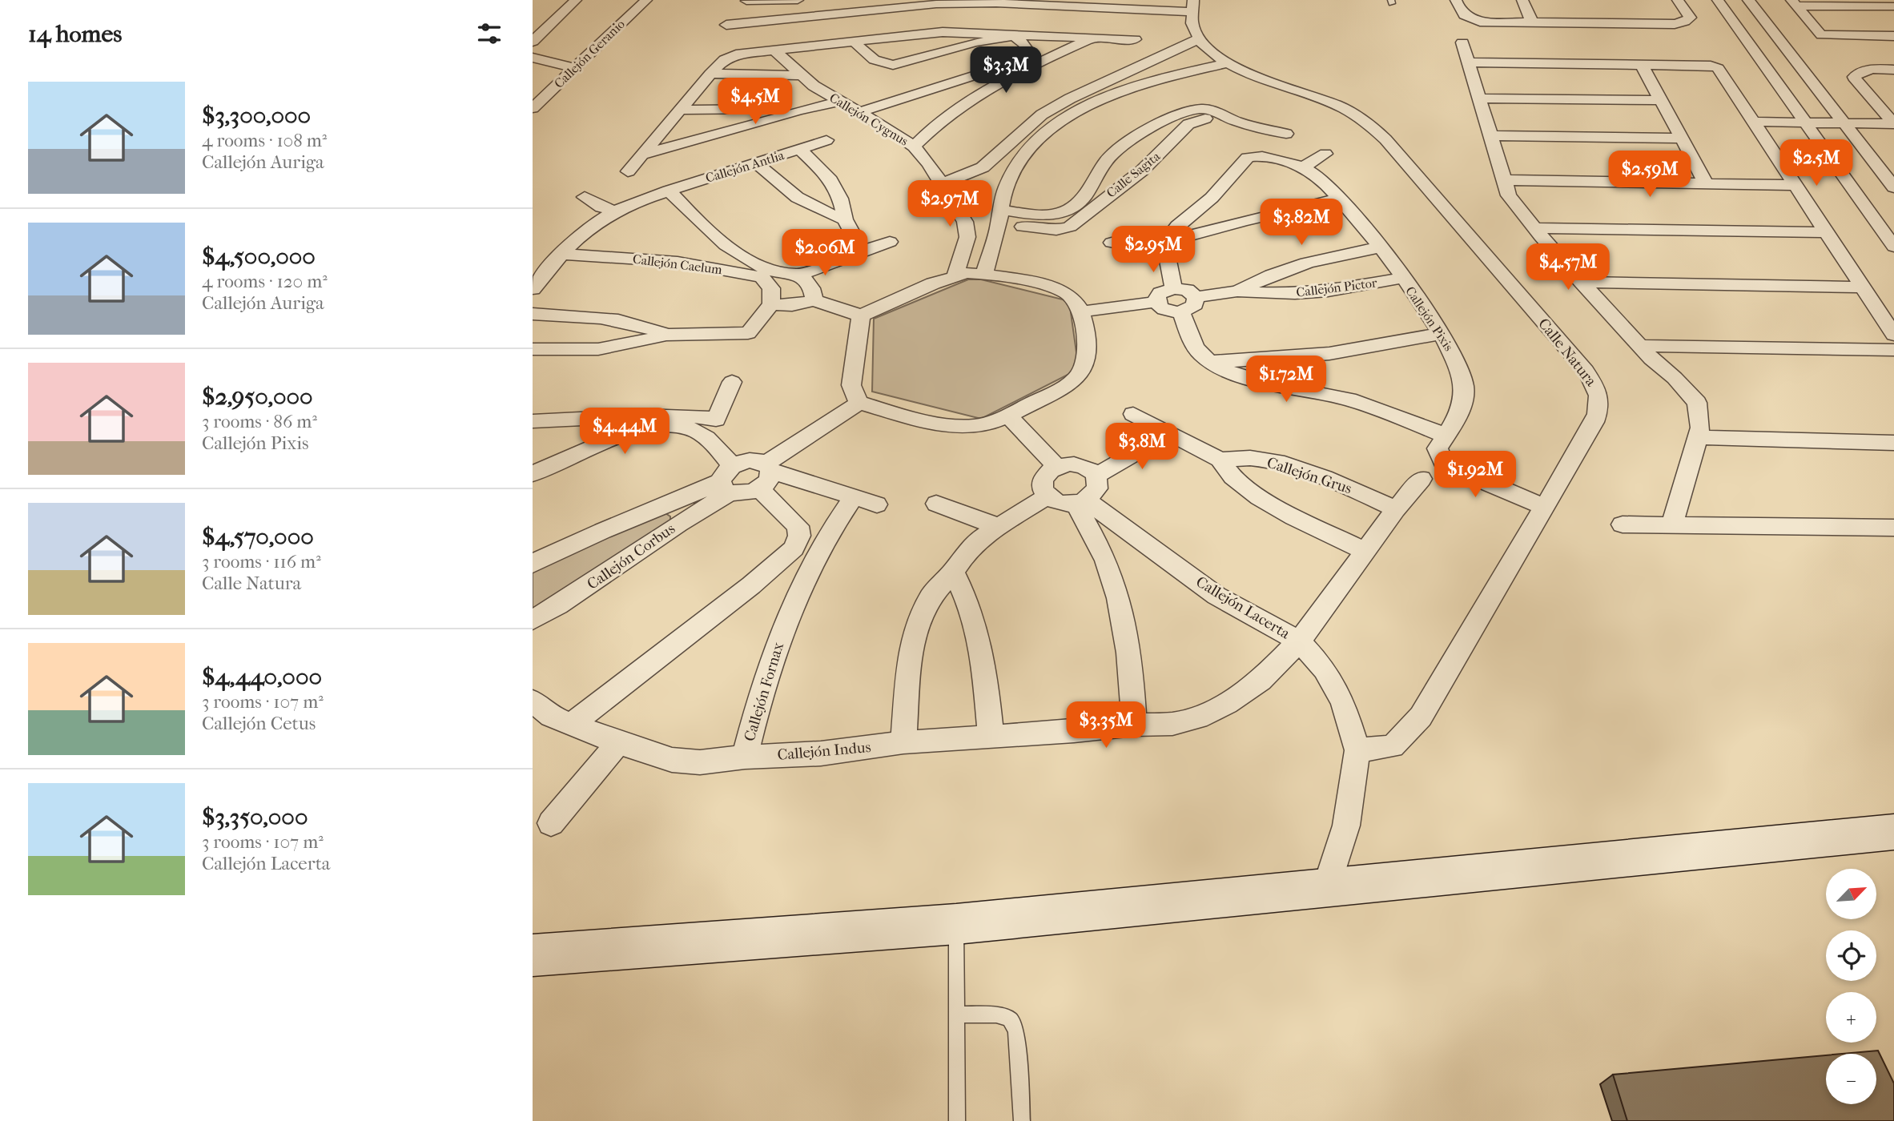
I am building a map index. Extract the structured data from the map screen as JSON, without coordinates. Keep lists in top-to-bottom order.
{
  "streets": {
    "street": [
      "Callejón Geranio",
      "Callejón Cygnus",
      "Callejón Antlia",
      "Calle Sagita",
      "Callejón Caelum",
      "Callejón Pictor",
      "Callejón Pixis",
      "Calle Natura",
      "Callejón Grus",
      "Callejón Corbus",
      "Callejón Lacerta",
      "Callejón Fornax",
      "Callejón Indus"
    ]
  },
  "crossings": [
    ["Callejón Antlia", "Callejón Caelum"],
    ["Callejón Pictor", "Callejón Pixis"],
    ["Callejón Lacerta", "Callejón Indus"],
    ["Callejón Fornax", "Callejón Indus"]
  ],
  "north": "top right",
  "page": {
    "heading": "14 homes",
    "price": [
      "$3.3M",
      "$4.5M",
      "$2.5M",
      "$2.59M",
      "$2.97M",
      "$3.82M",
      "$2.95M",
      "$2.06M",
      "$4.57M",
      "$1.72M",
      "$4.44M",
      "$3.8M",
      "$1.92M",
      "$3.35M"
    ],
    "list": [
      {
        "name": "$3,300,000",
        "note": "4 rooms · 108 m² · Callejón Auriga"
      },
      {
        "name": "$4,500,000",
        "note": "4 rooms · 120 m² · Callejón Auriga"
      },
      {
        "name": "$2,950,000",
        "note": "3 rooms · 86 m² · Callejón Pixis"
      },
      {
        "name": "$4,570,000",
        "note": "3 rooms · 116 m² · Calle Natura"
      },
      {
        "name": "$4,440,000",
        "note": "3 rooms · 107 m² · Callejón Cetus"
      },
      {
        "name": "$3,350,000",
        "note": "3 rooms · 107 m² · Callejón Lacerta"
      }
    ],
    "map_buttons": ["+", "−"]
  }
}
